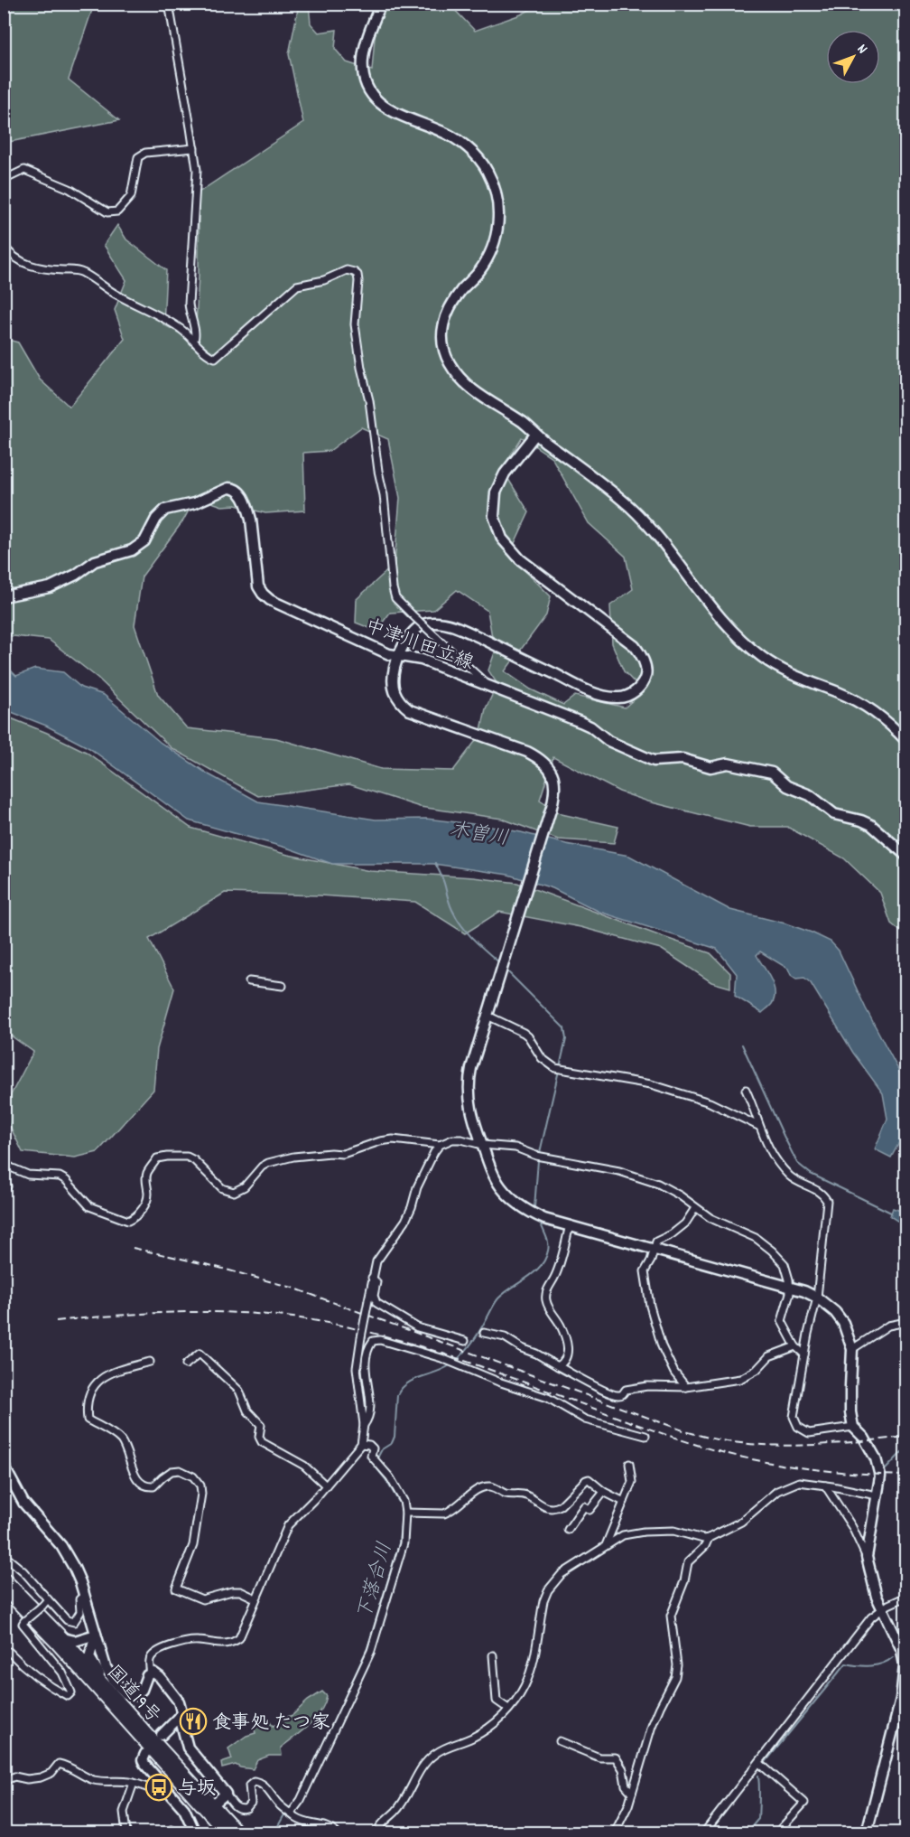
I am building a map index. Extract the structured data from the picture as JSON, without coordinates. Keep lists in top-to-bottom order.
{
  "streets": {
    "highway": ["国道19号"],
    "street": ["中津川田立線"]
  },
  "water": ["木曽川", "下落合川"],
  "places": {
    "restaurant": ["食事処 たつ家"],
    "bus stop": ["与坂"]
  },
  "north": "top right"
}
